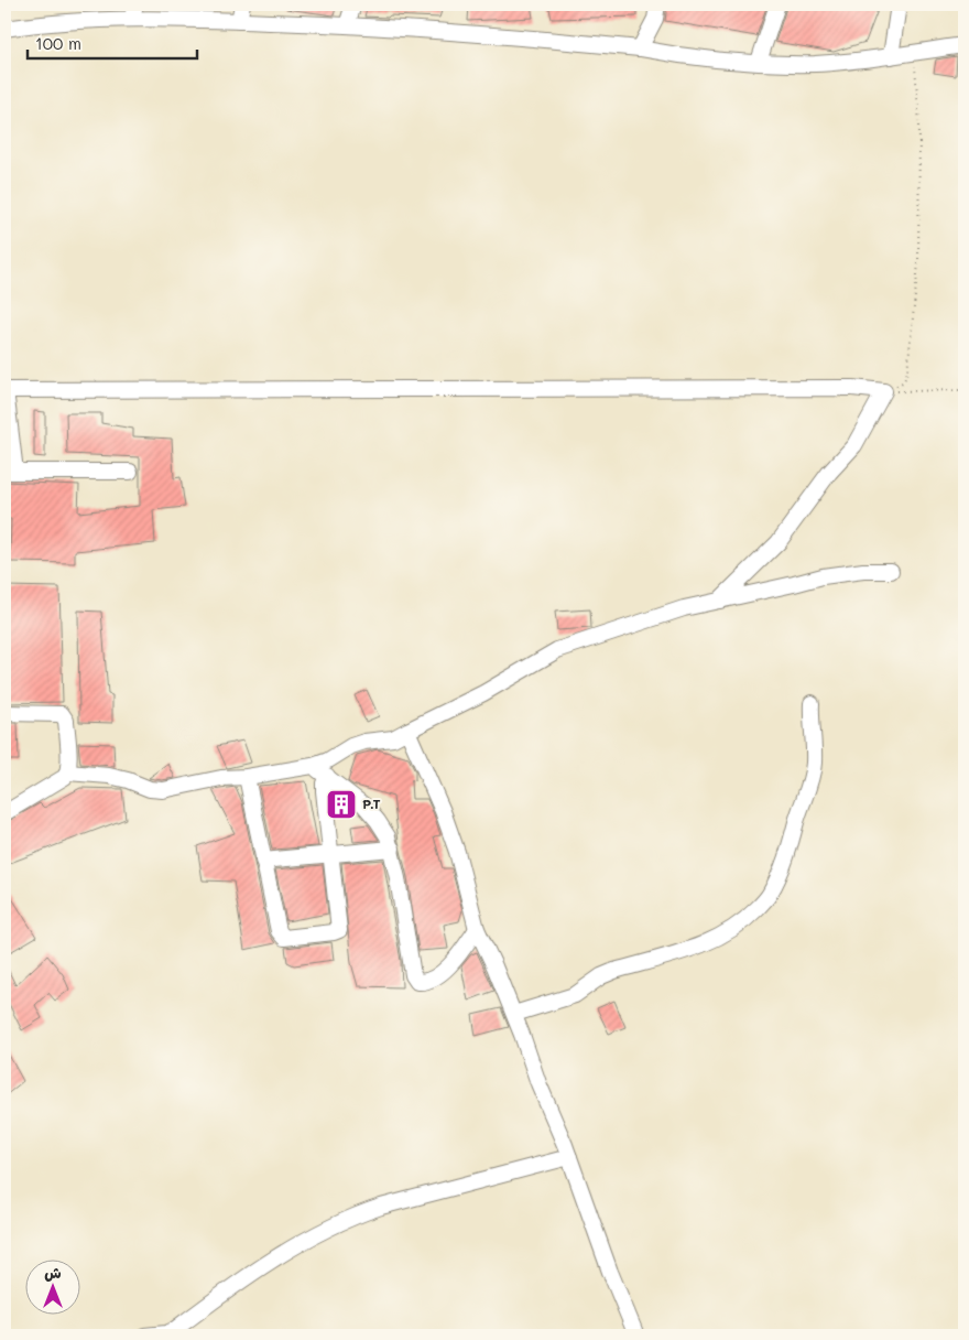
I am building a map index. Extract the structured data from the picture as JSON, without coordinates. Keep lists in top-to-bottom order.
{
  "places": {
    "building": ["P.T"]
  },
  "scale_bar": "100 m",
  "north": "top"
}
